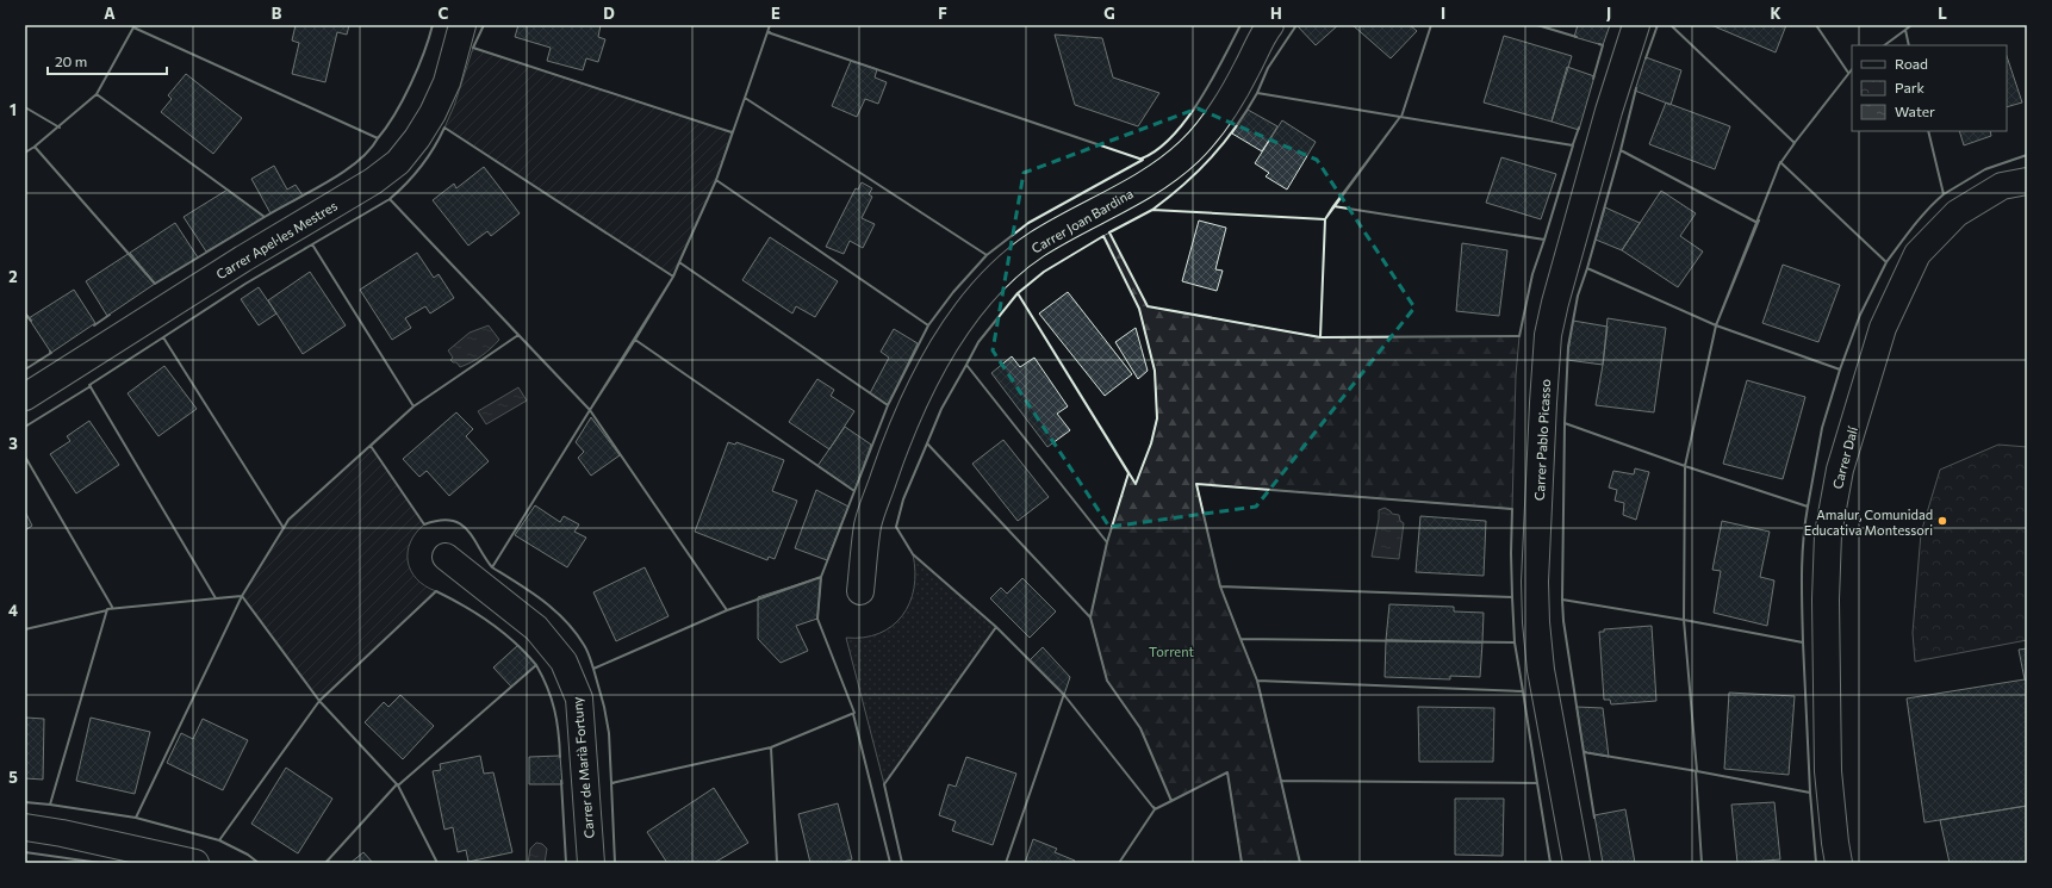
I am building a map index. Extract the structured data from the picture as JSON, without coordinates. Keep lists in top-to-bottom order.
{
  "streets": {
    "street": [
      "Carrer Joan Bardina",
      "Carrer Apel·les Mestres",
      "Carrer Pablo Picasso",
      "Carrer Dalí",
      "Carrer de Marià Fortuny"
    ]
  },
  "parks": ["Torrent"],
  "places": ["Amalur, Comunidad Educativa Montessori"],
  "legend": ["Road", "Park", "Water"],
  "scale_bar": "20 m",
  "grid": {
    "columns": [
      "A",
      "B",
      "C",
      "D",
      "E",
      "F",
      "G",
      "H",
      "I",
      "J",
      "K",
      "L"
    ],
    "rows": [
      "1",
      "2",
      "3",
      "4",
      "5"
    ]
  }
}
